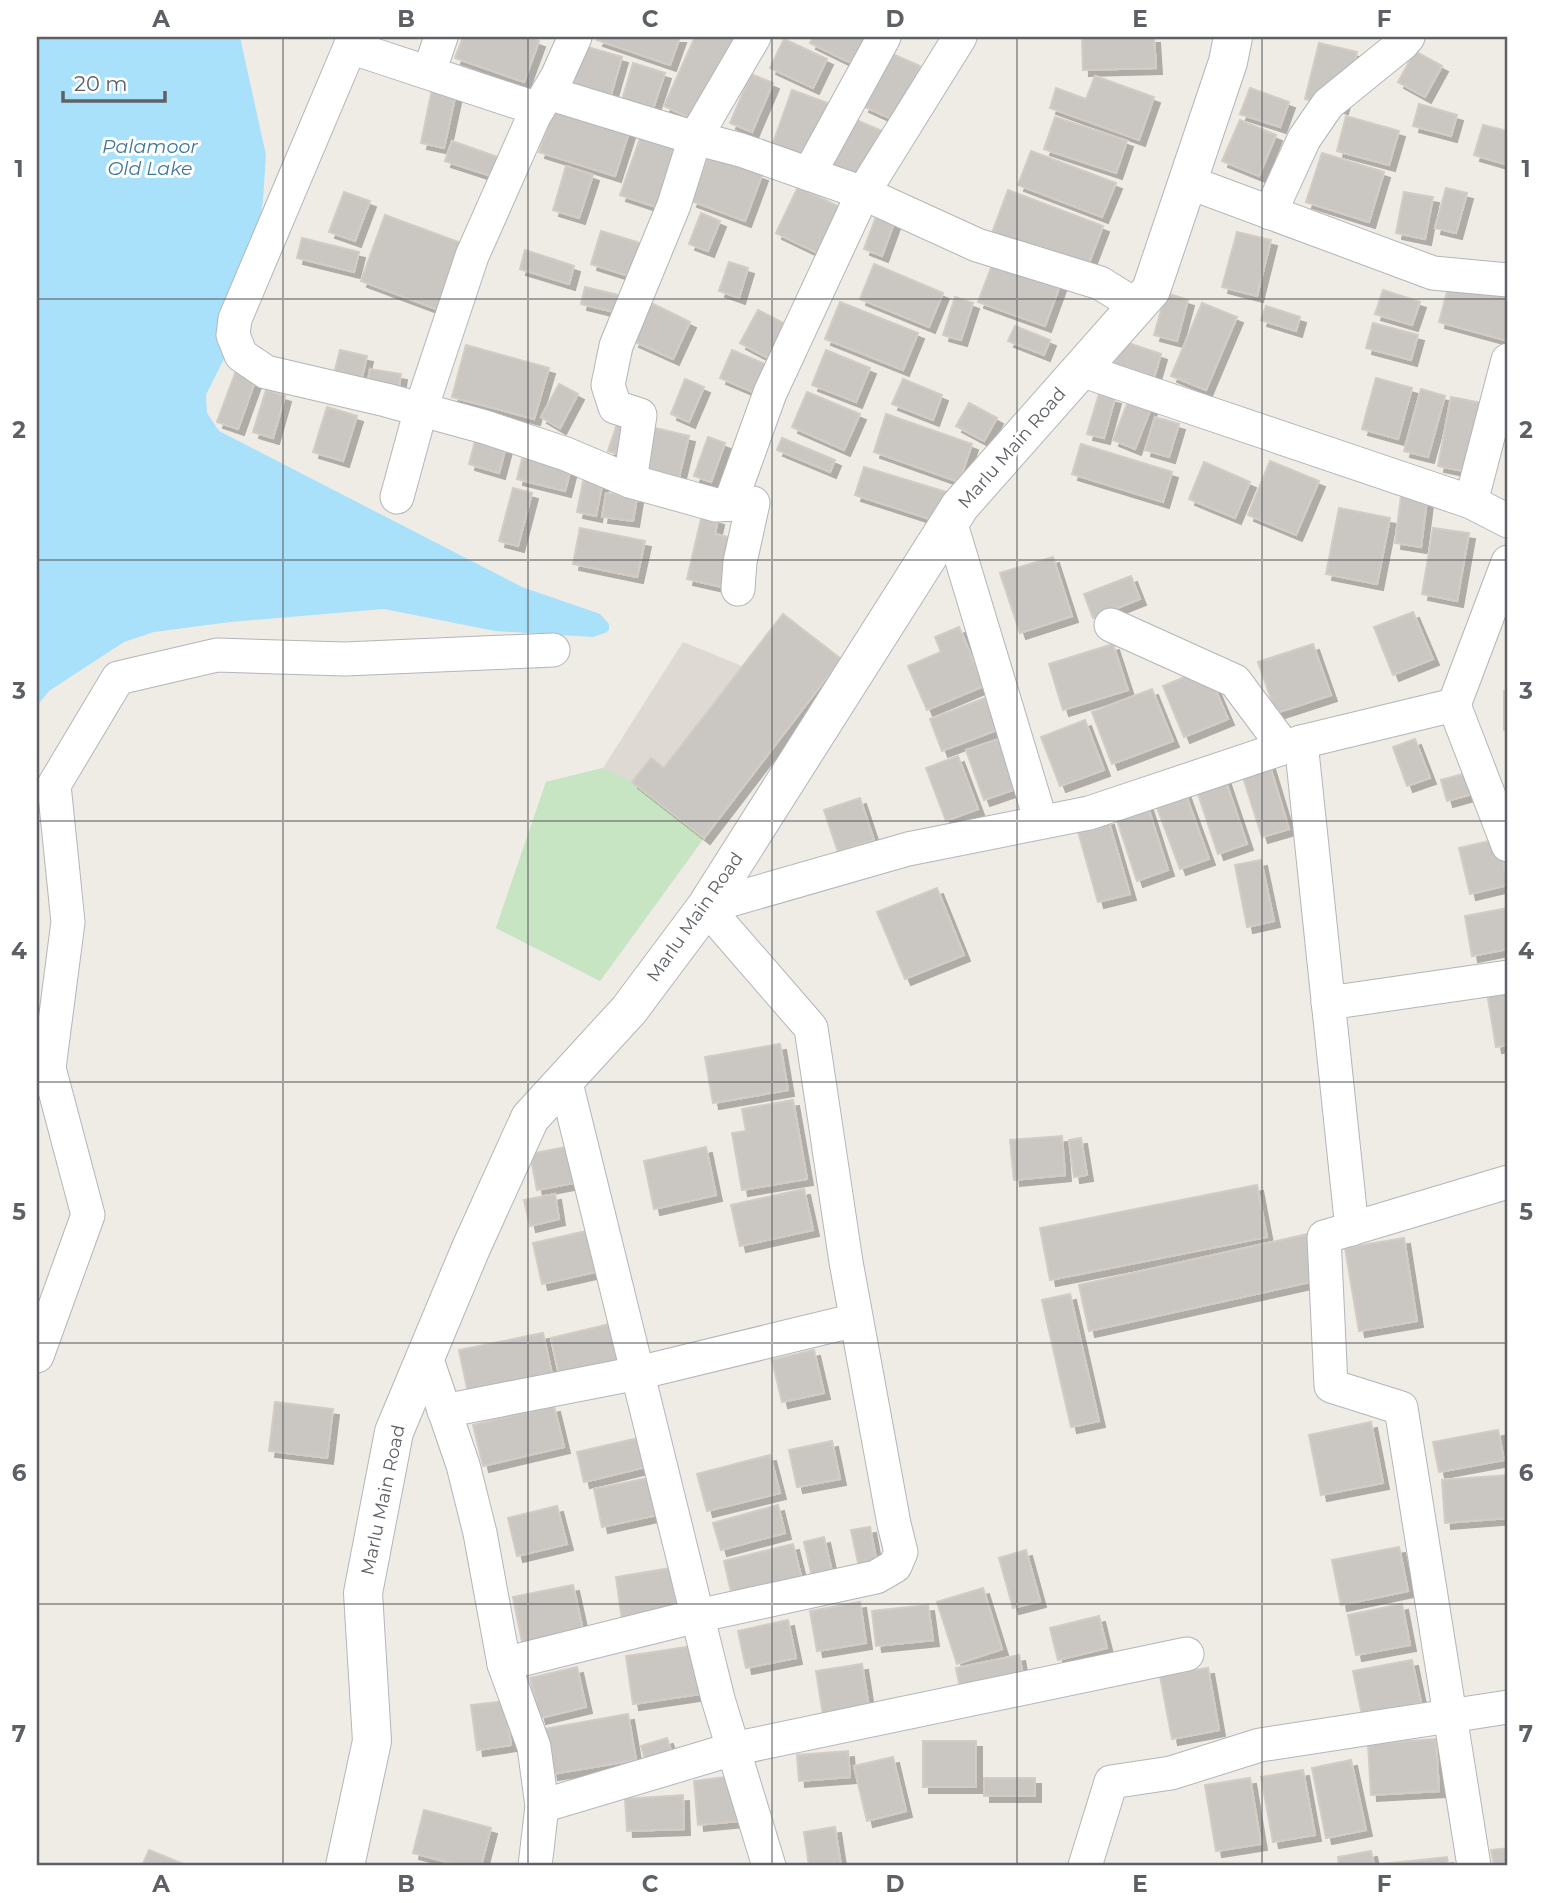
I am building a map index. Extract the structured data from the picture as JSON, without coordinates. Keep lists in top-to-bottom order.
{
  "streets": {
    "street": ["Marlu Main Road"]
  },
  "water": ["Palamoor Old Lake"],
  "scale_bar": "20 m",
  "grid": {
    "columns": [
      "A",
      "B",
      "C",
      "D",
      "E",
      "F"
    ],
    "rows": [
      "1",
      "2",
      "3",
      "4",
      "5",
      "6",
      "7"
    ]
  }
}
